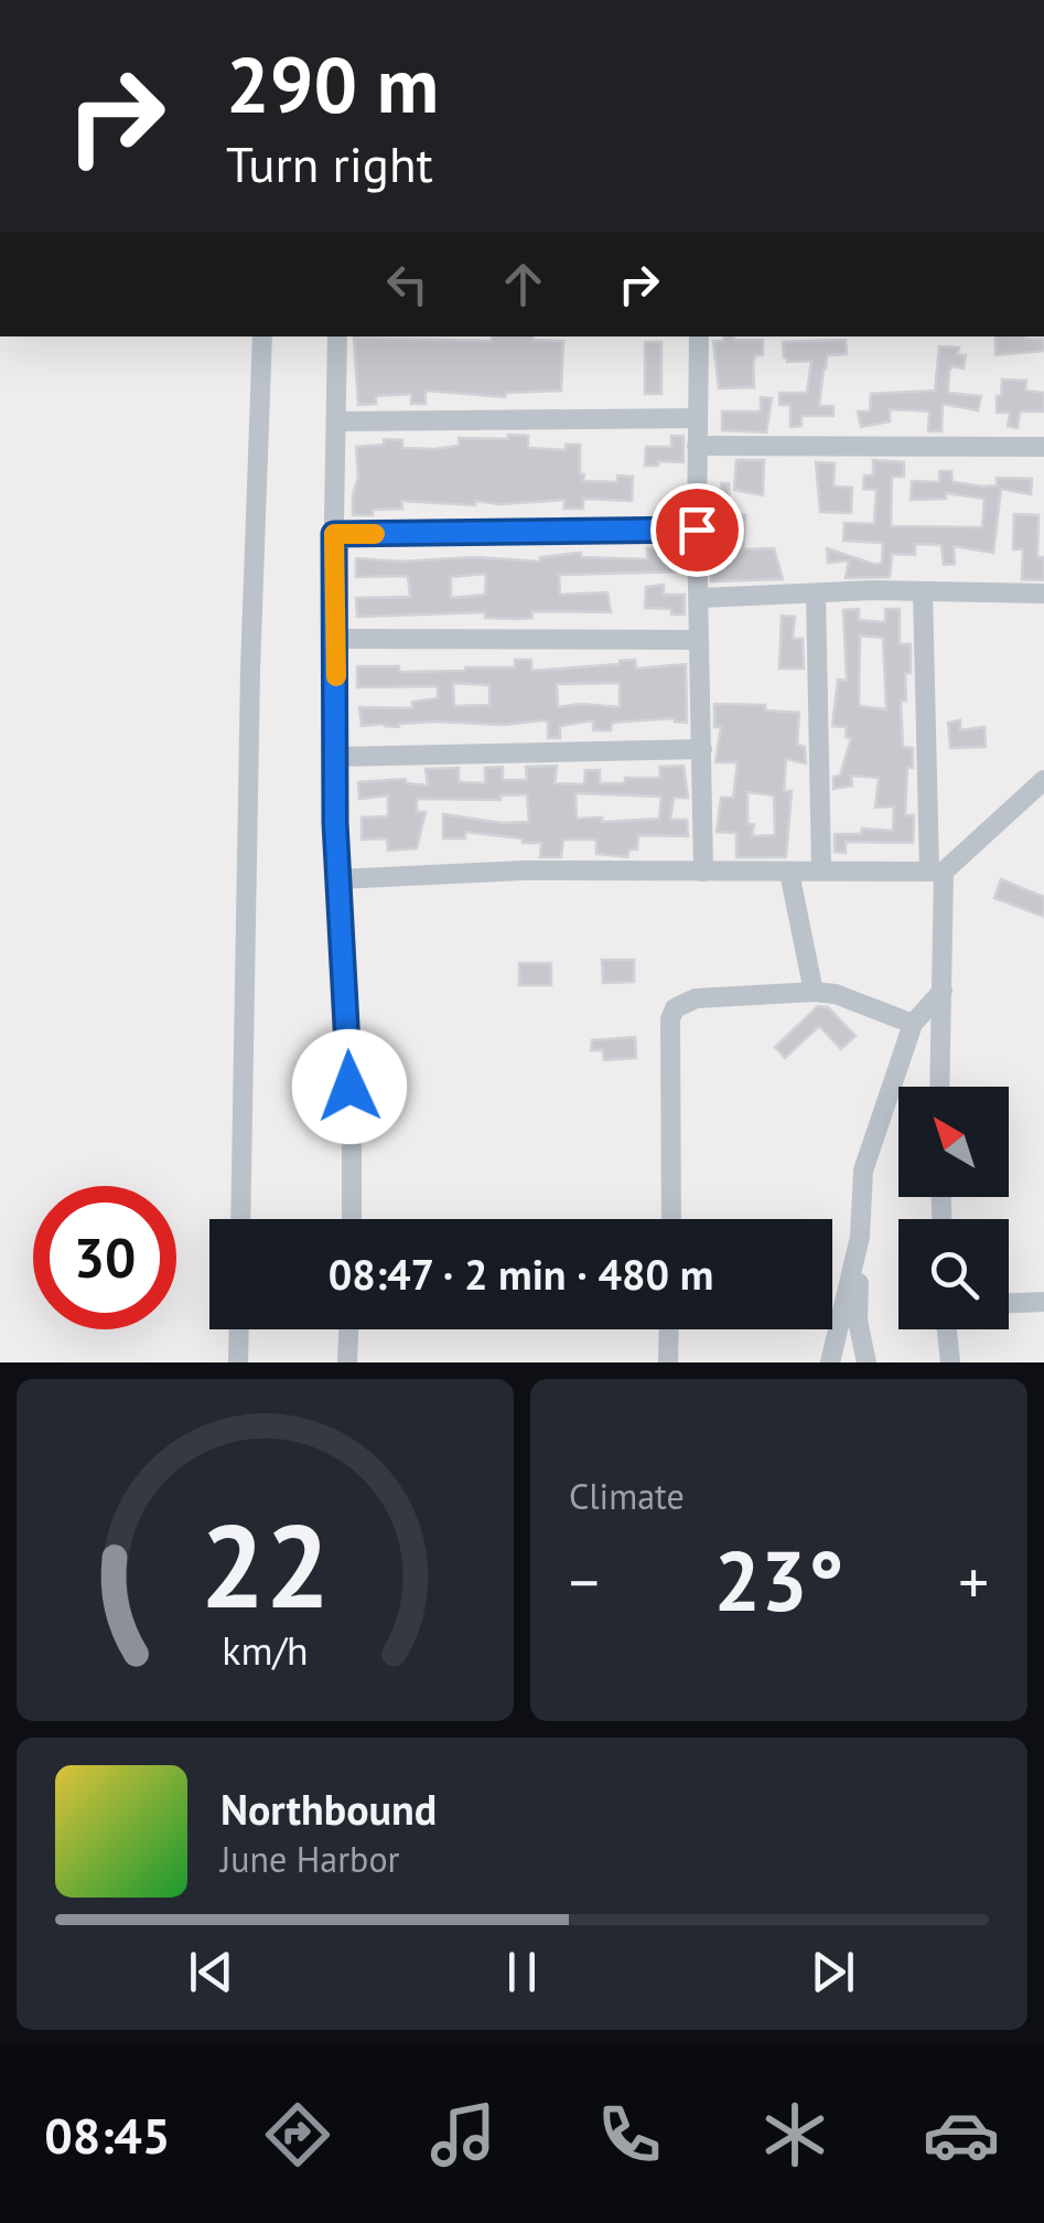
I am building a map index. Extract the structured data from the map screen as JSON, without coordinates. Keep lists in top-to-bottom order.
{
  "north": "top left",
  "page": {
    "turn": ["290 m", "Turn right"],
    "limit": "30",
    "trip": "08:47 · 2 min · 480 m",
    "tile": "Climate",
    "heat": ["−", "23°", "+"],
    "song": ["Northbound", "June Harbor"],
    "tabs": "08:45",
    "gauge": ["22", "km/h"]
  }
}
